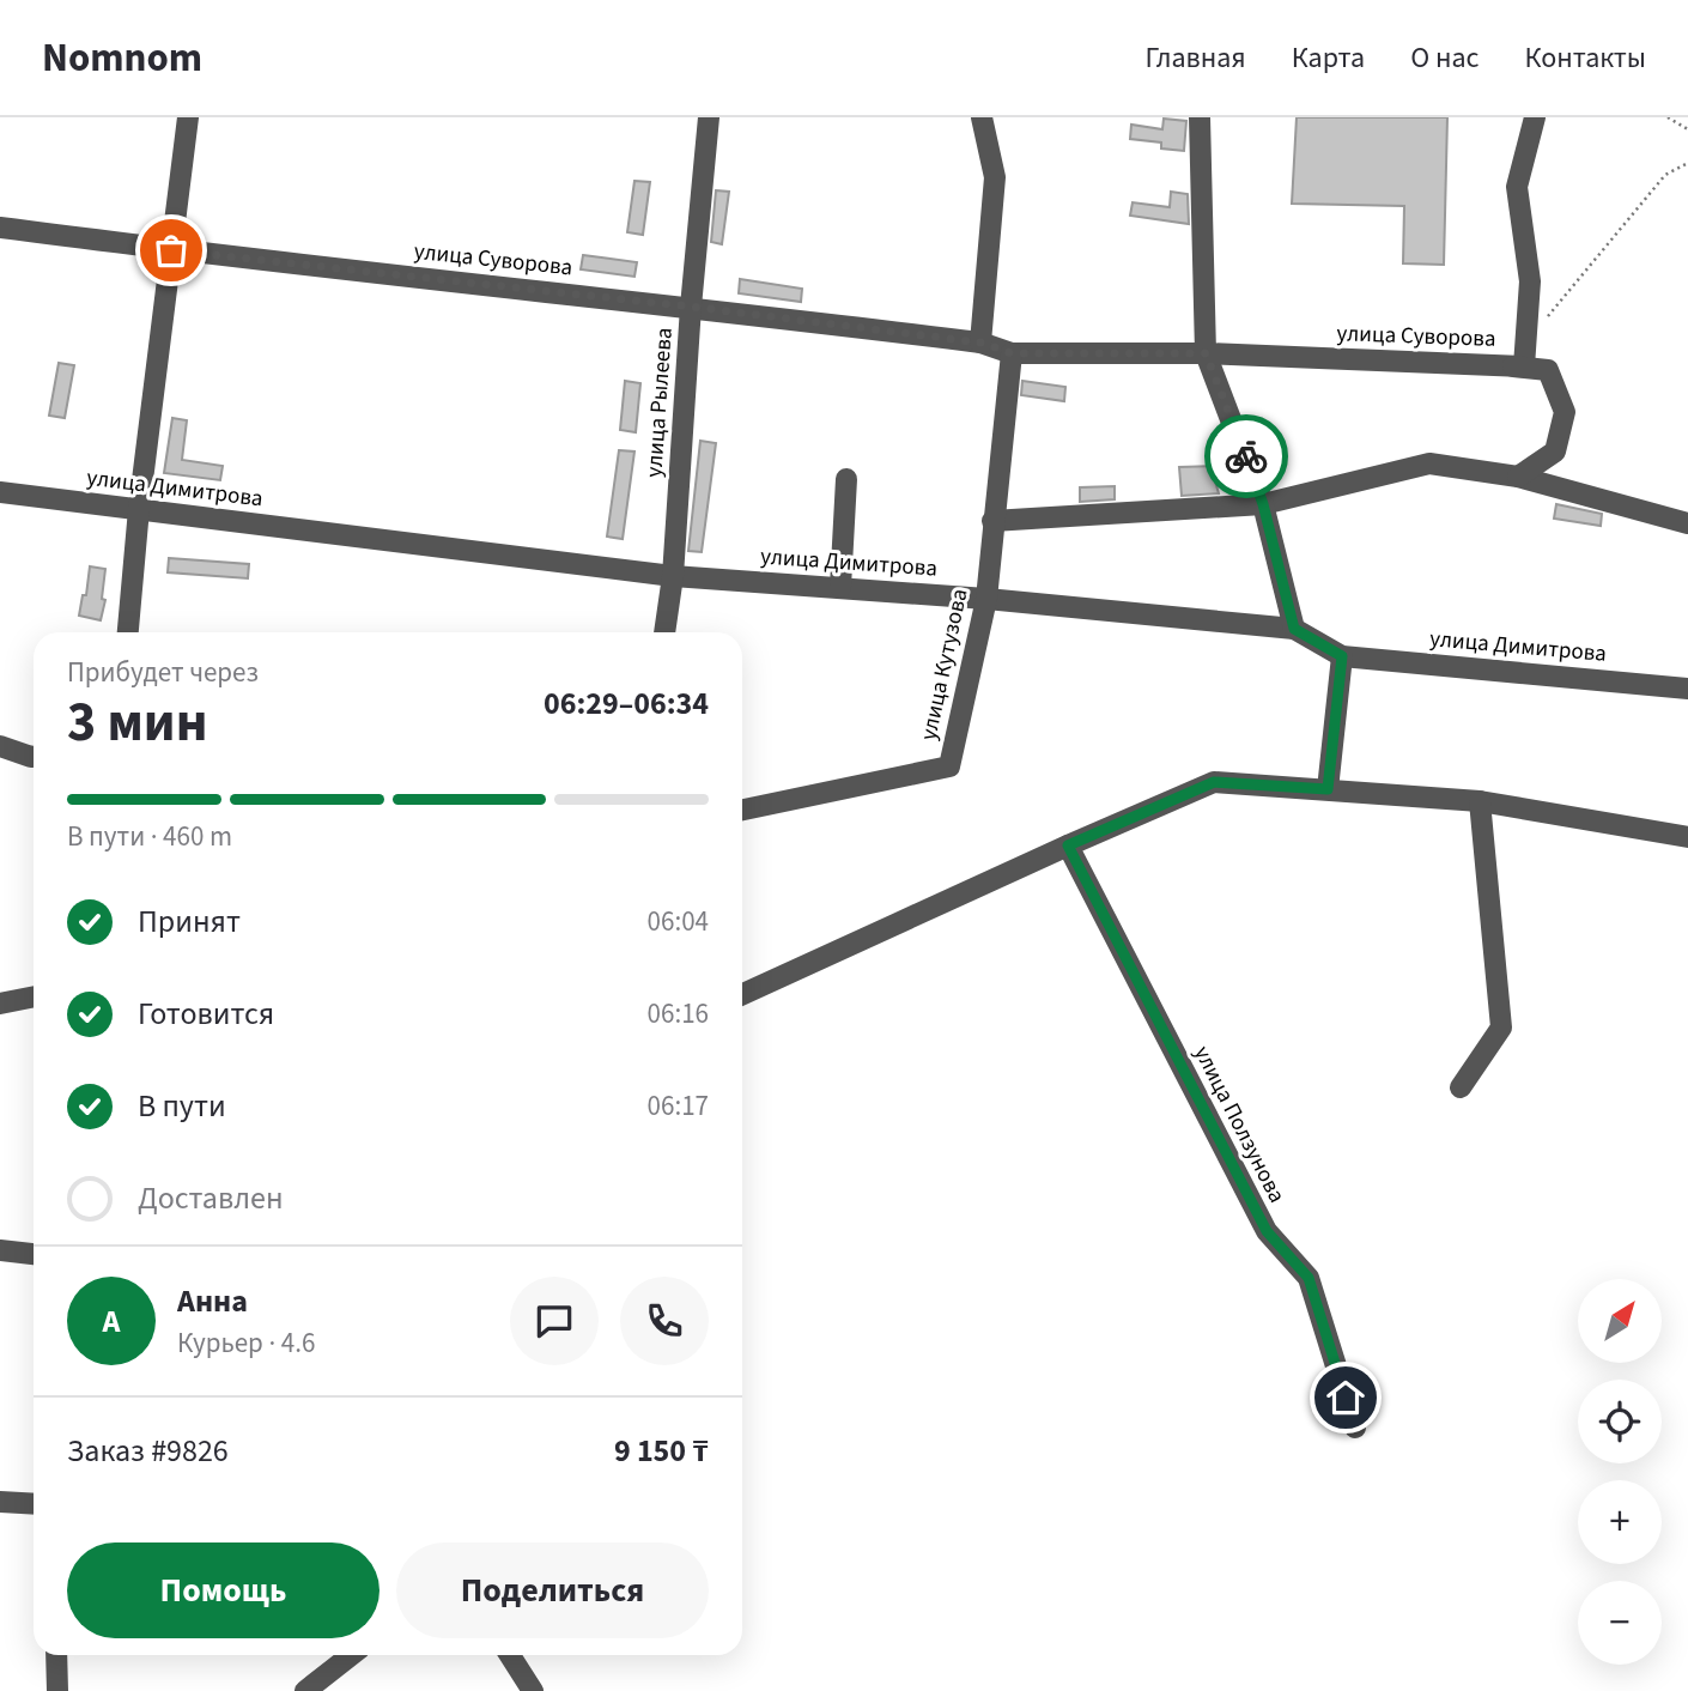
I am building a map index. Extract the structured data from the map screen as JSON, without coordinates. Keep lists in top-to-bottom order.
{
  "streets": {
    "street": [
      "улица Суворова",
      "улица Рылеева",
      "улица Димитрова",
      "улица Кутузова",
      "улица Ползунова"
    ]
  },
  "crossings": [
    ["улица Суворова", "улица Рылеева"],
    ["улица Суворова", "улица Кутузова"],
    ["улица Рылеева", "улица Димитрова"],
    ["улица Димитрова", "улица Кутузова"]
  ],
  "north": "top right",
  "page": {
    "header": "Nomnom",
    "nav": [
      "Главная",
      "Карта",
      "О нас",
      "Контакты"
    ],
    "heading": ["3 мин", "Прибудет через", "06:29–06:34"],
    "panel": [
      "Анна",
      "Курьер · 4.6",
      "Заказ #9826",
      "9 150 ₸"
    ],
    "bar": "В пути · 460 m",
    "list": [
      ["Принят", "06:04"],
      ["Готовится", "06:16"],
      ["В пути", "06:17"],
      "Доставлен"
    ],
    "round": "А",
    "map_buttons": ["+", "−"],
    "buttons": ["Помощь", "Поделиться"]
  }
}
